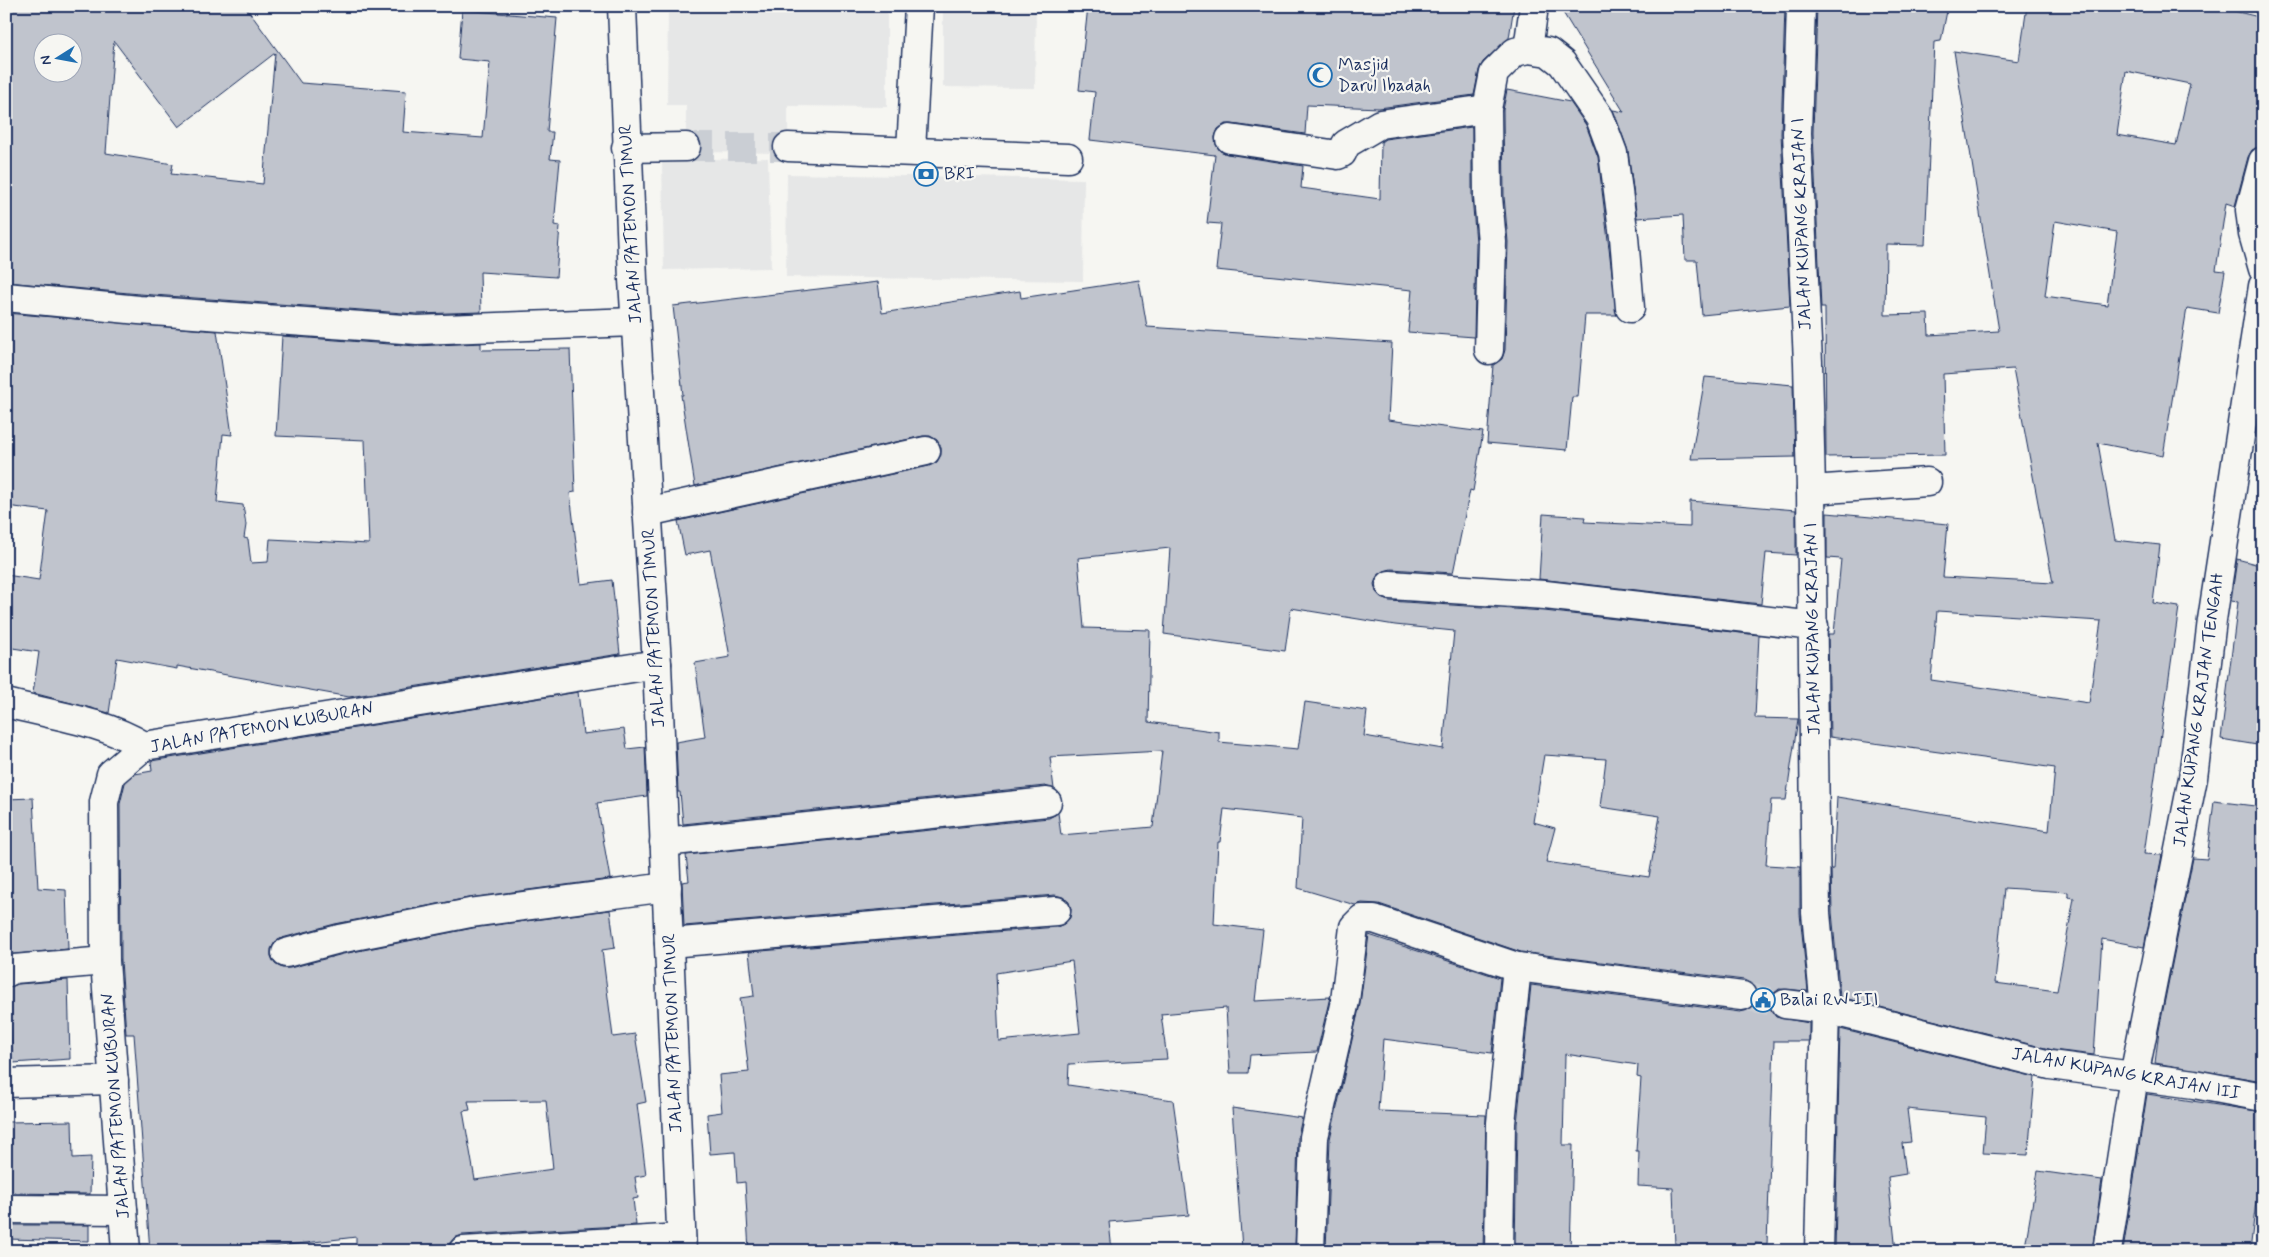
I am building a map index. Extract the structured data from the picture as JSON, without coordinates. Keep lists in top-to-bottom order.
{
  "streets": {
    "street": [
      "JALAN PATEMON TIMUR",
      "JALAN KUPANG KRAJAN I",
      "JALAN KUPANG KRAJAN TENGAH",
      "JALAN PATEMON KUBURAN",
      "JALAN KUPANG KRAJAN III"
    ]
  },
  "crossings": [
    ["JALAN PATEMON TIMUR", "JALAN PATEMON KUBURAN"],
    ["JALAN KUPANG KRAJAN I", "JALAN KUPANG KRAJAN III"],
    ["JALAN KUPANG KRAJAN TENGAH", "JALAN KUPANG KRAJAN III"]
  ],
  "places": {
    "mosque": ["Masjid Darul Ibadah"],
    "bank": ["BRI"],
    "public building": ["Balai RW III"]
  },
  "north": "left"
}
